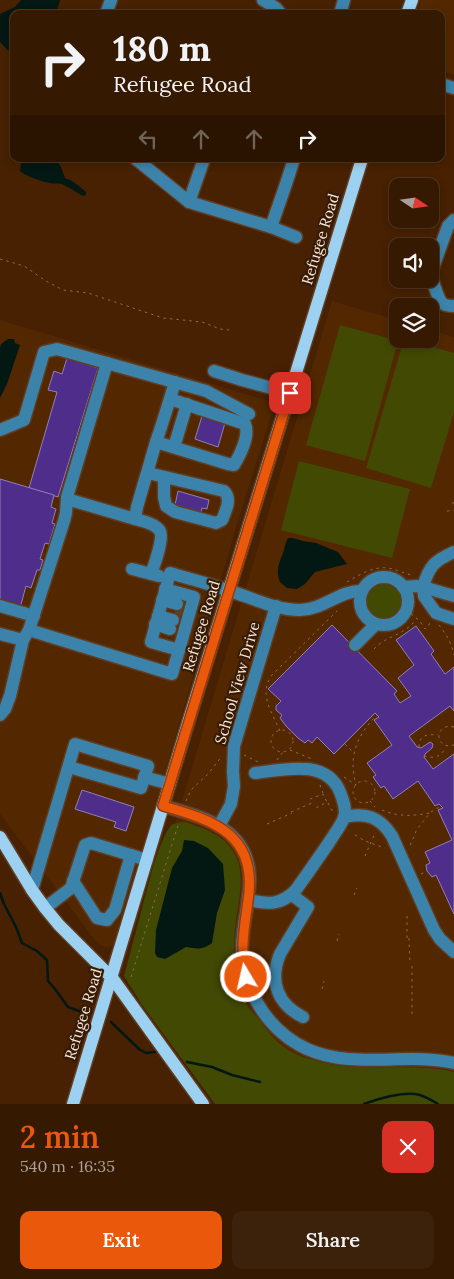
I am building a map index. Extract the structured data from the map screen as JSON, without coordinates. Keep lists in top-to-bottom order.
{
  "streets": {
    "main road": ["Refugee Road"],
    "street": ["School View Drive"]
  },
  "north": "right",
  "page": {
    "turn": ["180 m", "Refugee Road"],
    "heading": ["2 min", "540 m · 16:35"],
    "buttons": ["Exit", "Share"]
  }
}
